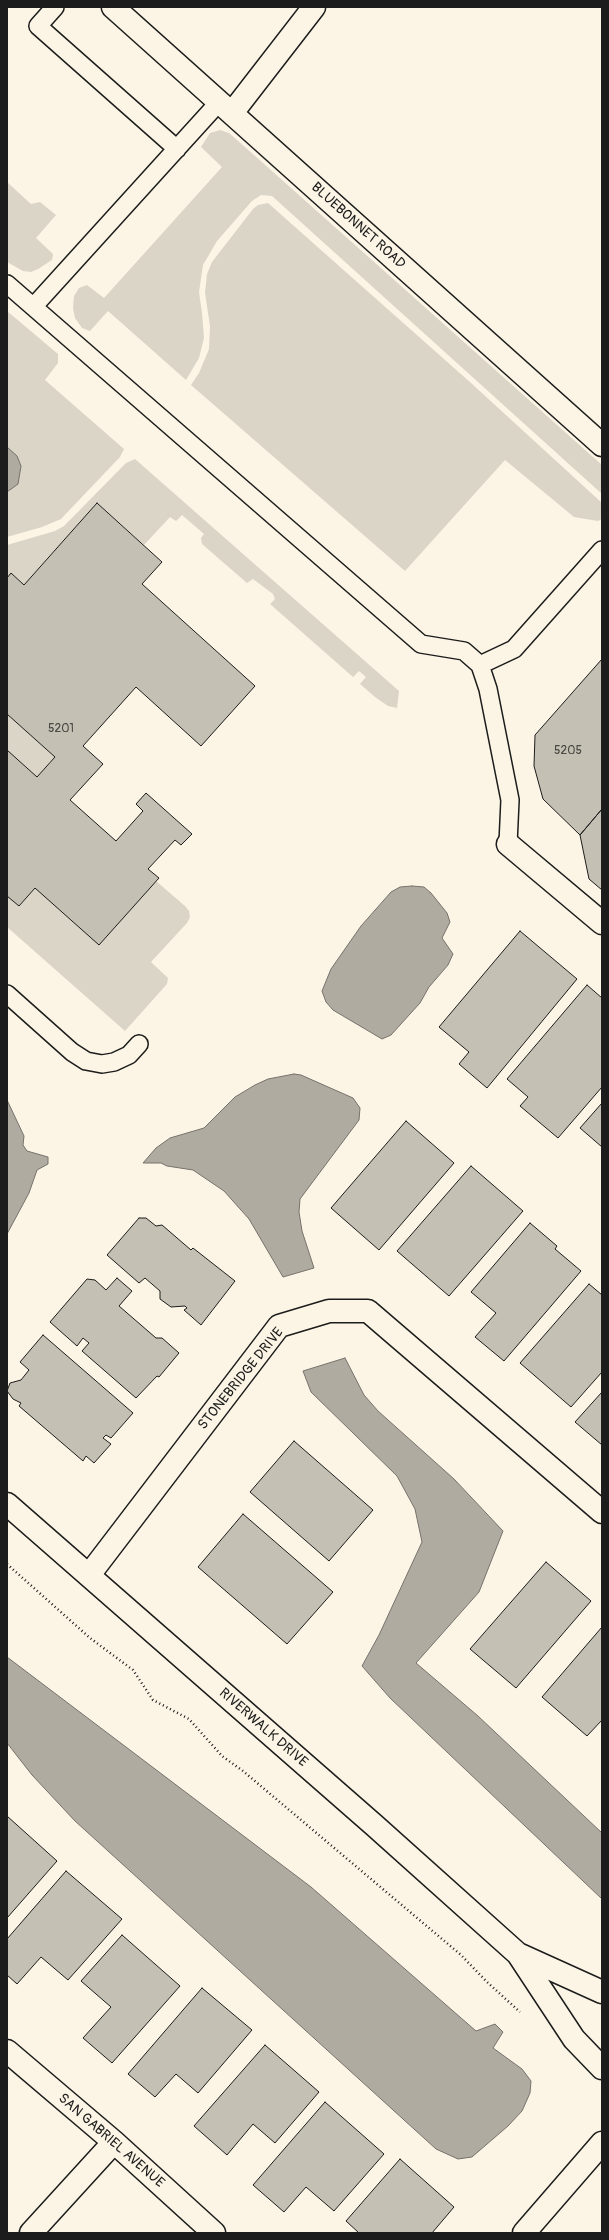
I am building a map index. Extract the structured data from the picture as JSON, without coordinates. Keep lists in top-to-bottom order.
{
  "streets": {
    "street": [
      "BLUEBONNET ROAD",
      "STONEBRIDGE DRIVE",
      "RIVERWALK DRIVE",
      "SAN GABRIEL AVENUE"
    ]
  },
  "crossings": [
    ["STONEBRIDGE DRIVE", "RIVERWALK DRIVE"]
  ],
  "house_numbers": ["5201", "5205"]
}
